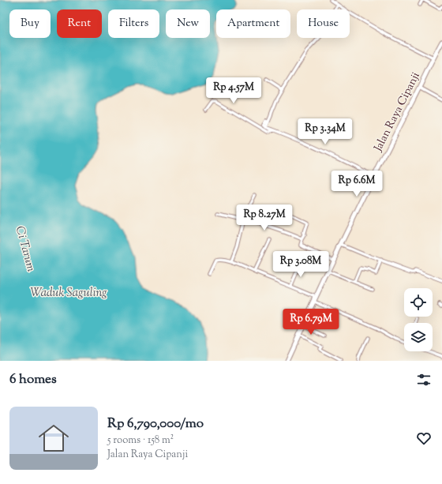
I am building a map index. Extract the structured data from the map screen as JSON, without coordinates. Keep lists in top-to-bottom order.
{
  "streets": {
    "main road": ["Jalan Raya Cipanji"]
  },
  "water": ["Ci Tarum", "Waduk Saguling"],
  "page": {
    "chip": [
      "Buy",
      "Rent",
      "Filters",
      "New",
      "Apartment",
      "House"
    ],
    "price": [
      "Rp 4.57M",
      "Rp 3.34M",
      "Rp 6.6M",
      "Rp 8.27M",
      "Rp 3.08M",
      "Rp 6.79M"
    ],
    "heading": "6 homes",
    "list": [
      {
        "name": "Rp 6,790,000/mo",
        "note": "5 rooms · 158 m² · Jalan Raya Cipanji"
      }
    ]
  }
}
